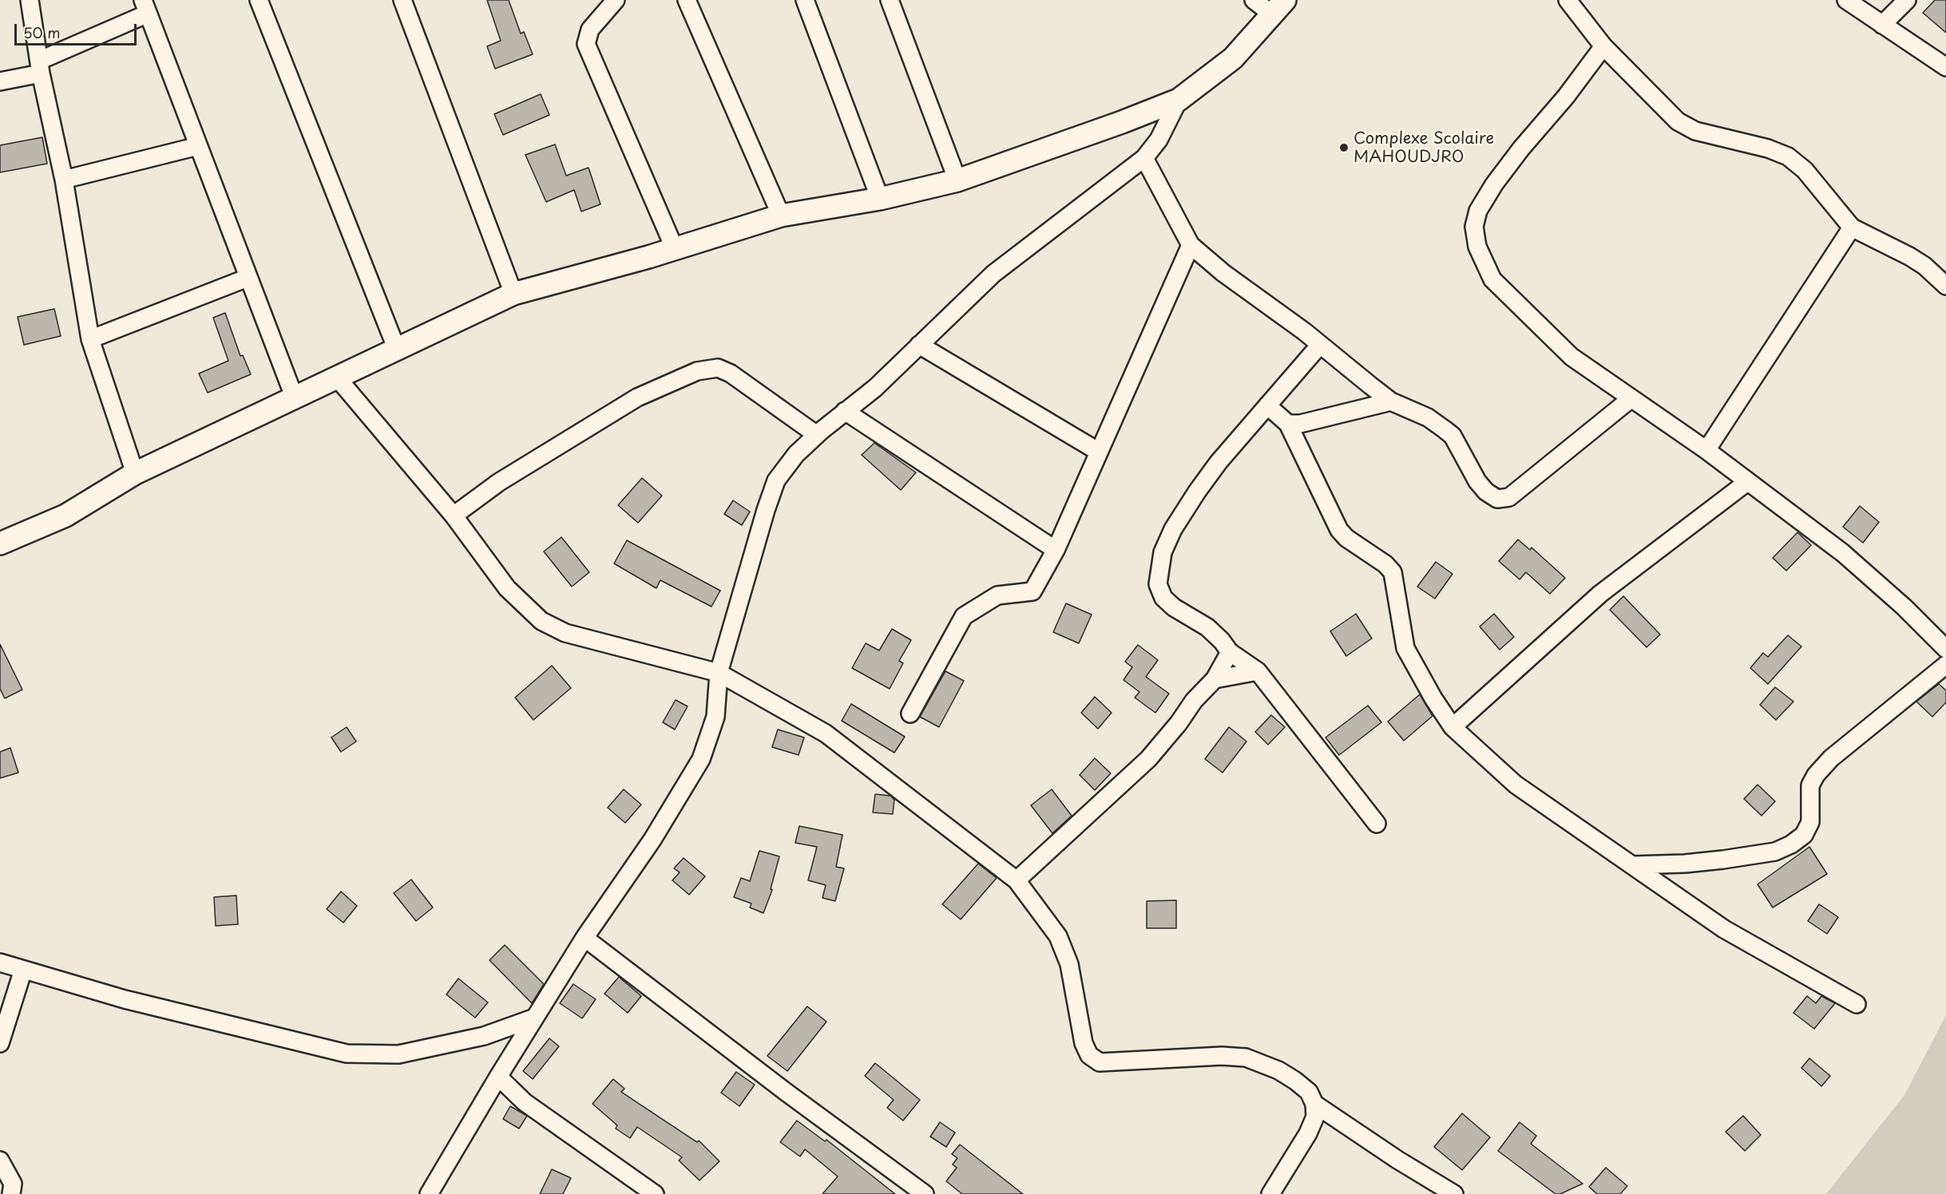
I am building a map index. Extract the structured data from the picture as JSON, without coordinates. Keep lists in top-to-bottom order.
{
  "places": ["Complexe Scolaire MAHOUDJRO"],
  "scale_bar": "50 m"
}
